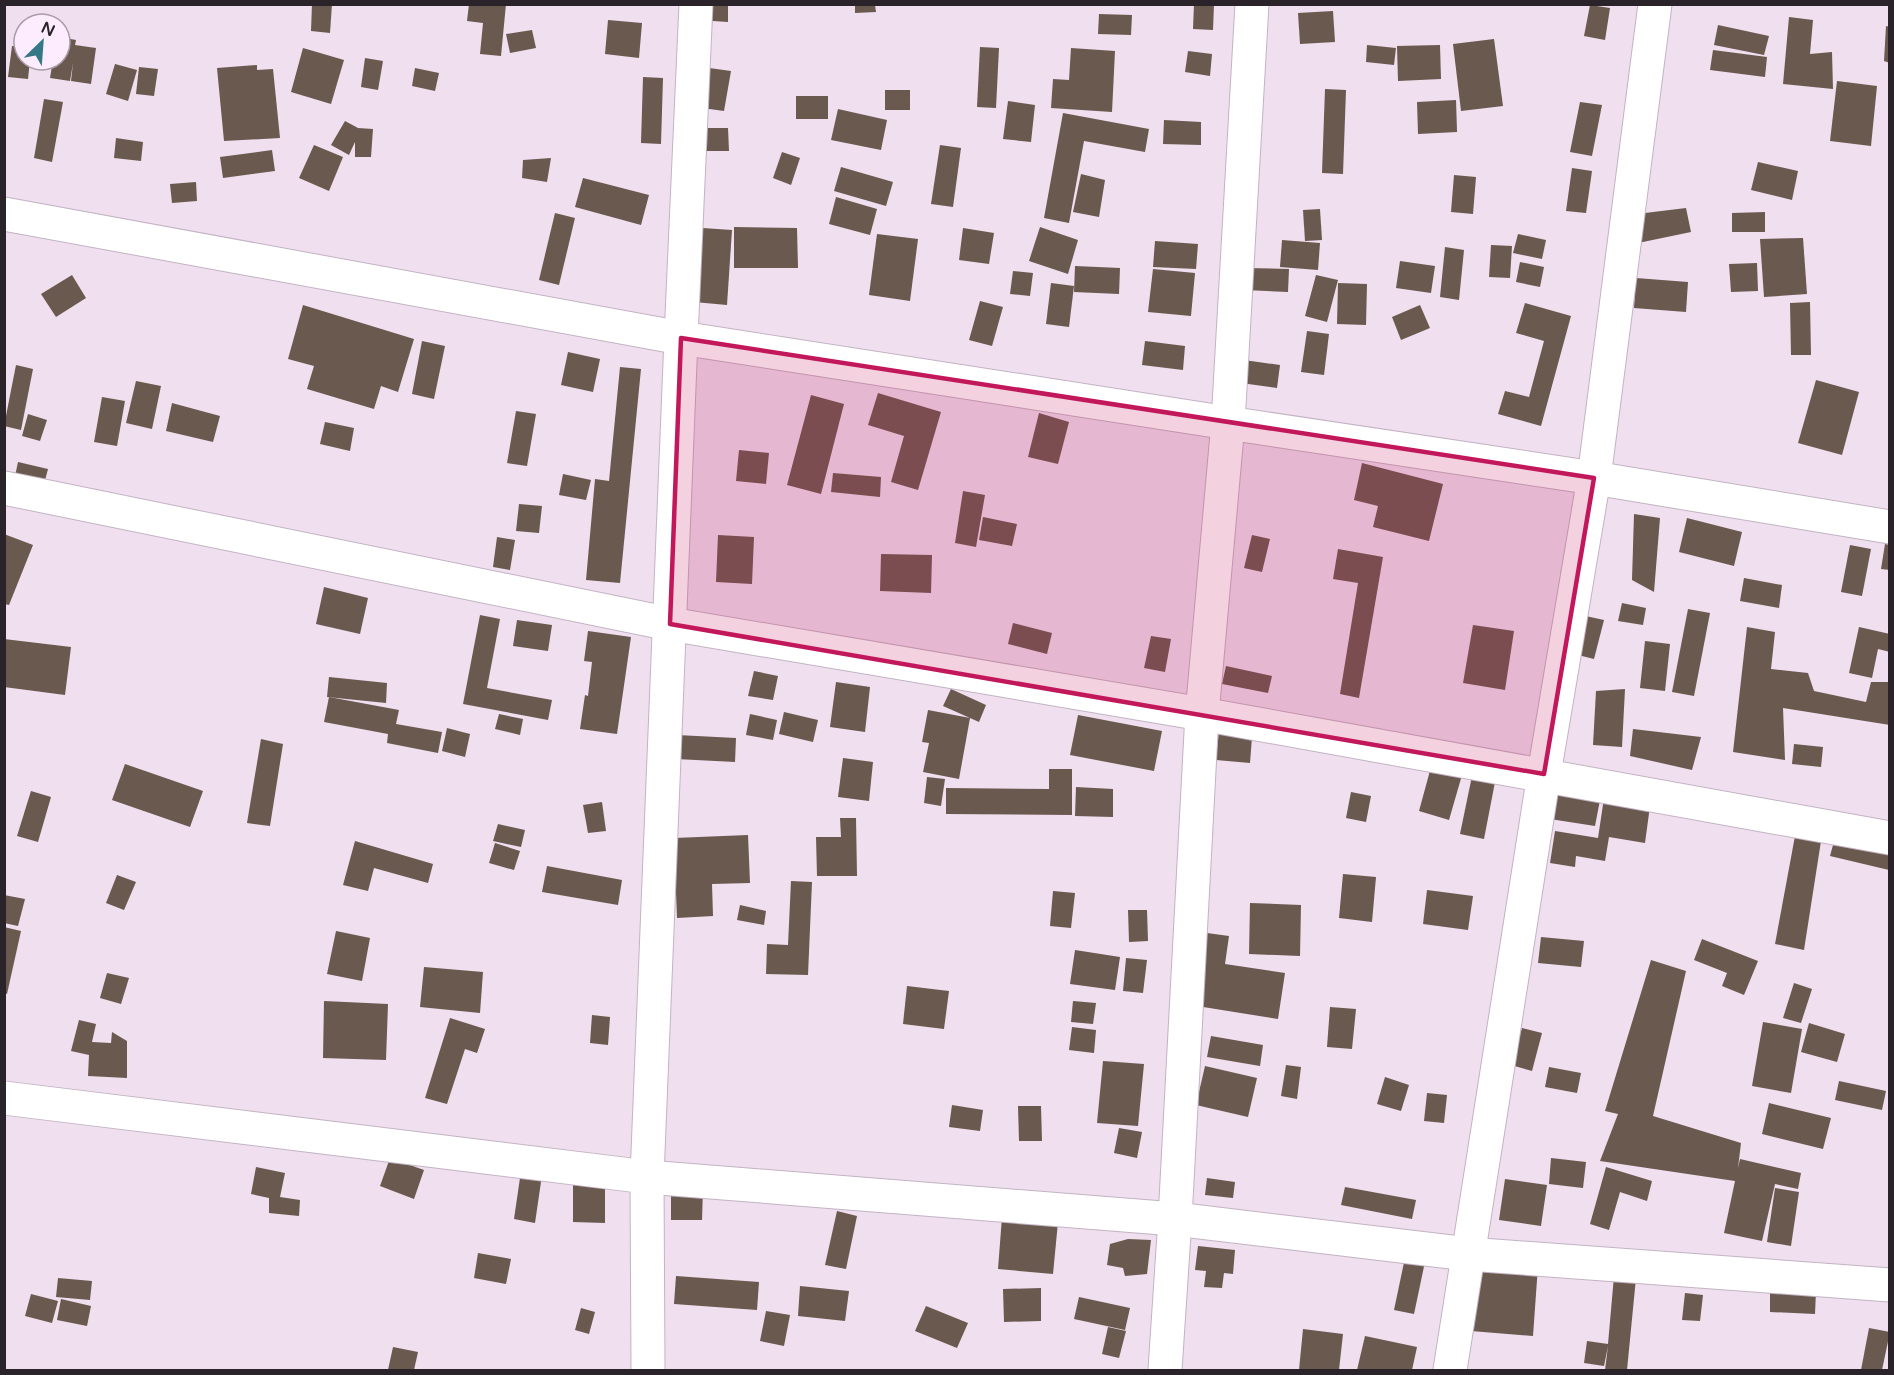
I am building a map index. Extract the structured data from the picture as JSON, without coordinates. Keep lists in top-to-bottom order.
{
  "north": "top right"
}
